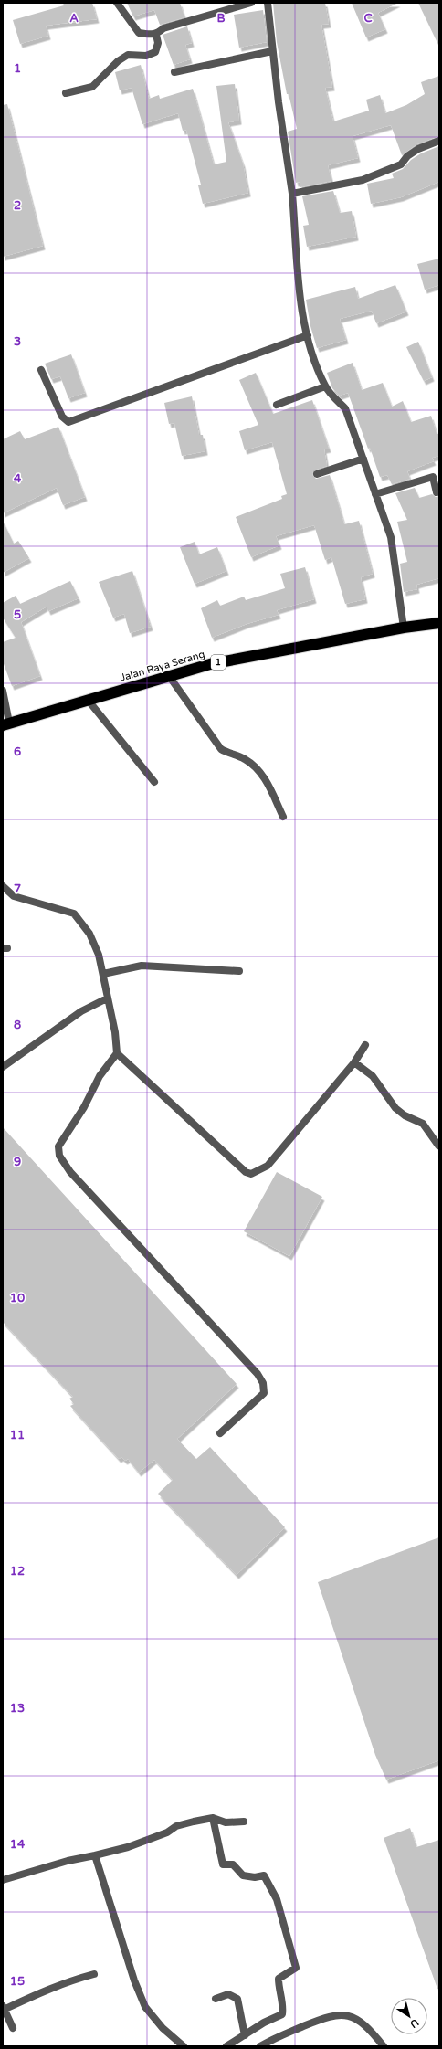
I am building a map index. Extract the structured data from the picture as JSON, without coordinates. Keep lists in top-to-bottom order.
{
  "streets": {
    "highway": ["1", "Jalan Raya Serang"]
  },
  "north": "bottom right",
  "grid": {
    "columns": ["A", "B", "C"],
    "rows": [
      "1",
      "2",
      "3",
      "4",
      "5",
      "6",
      "7",
      "8",
      "9",
      "10",
      "11",
      "12",
      "13",
      "14",
      "15"
    ]
  }
}
